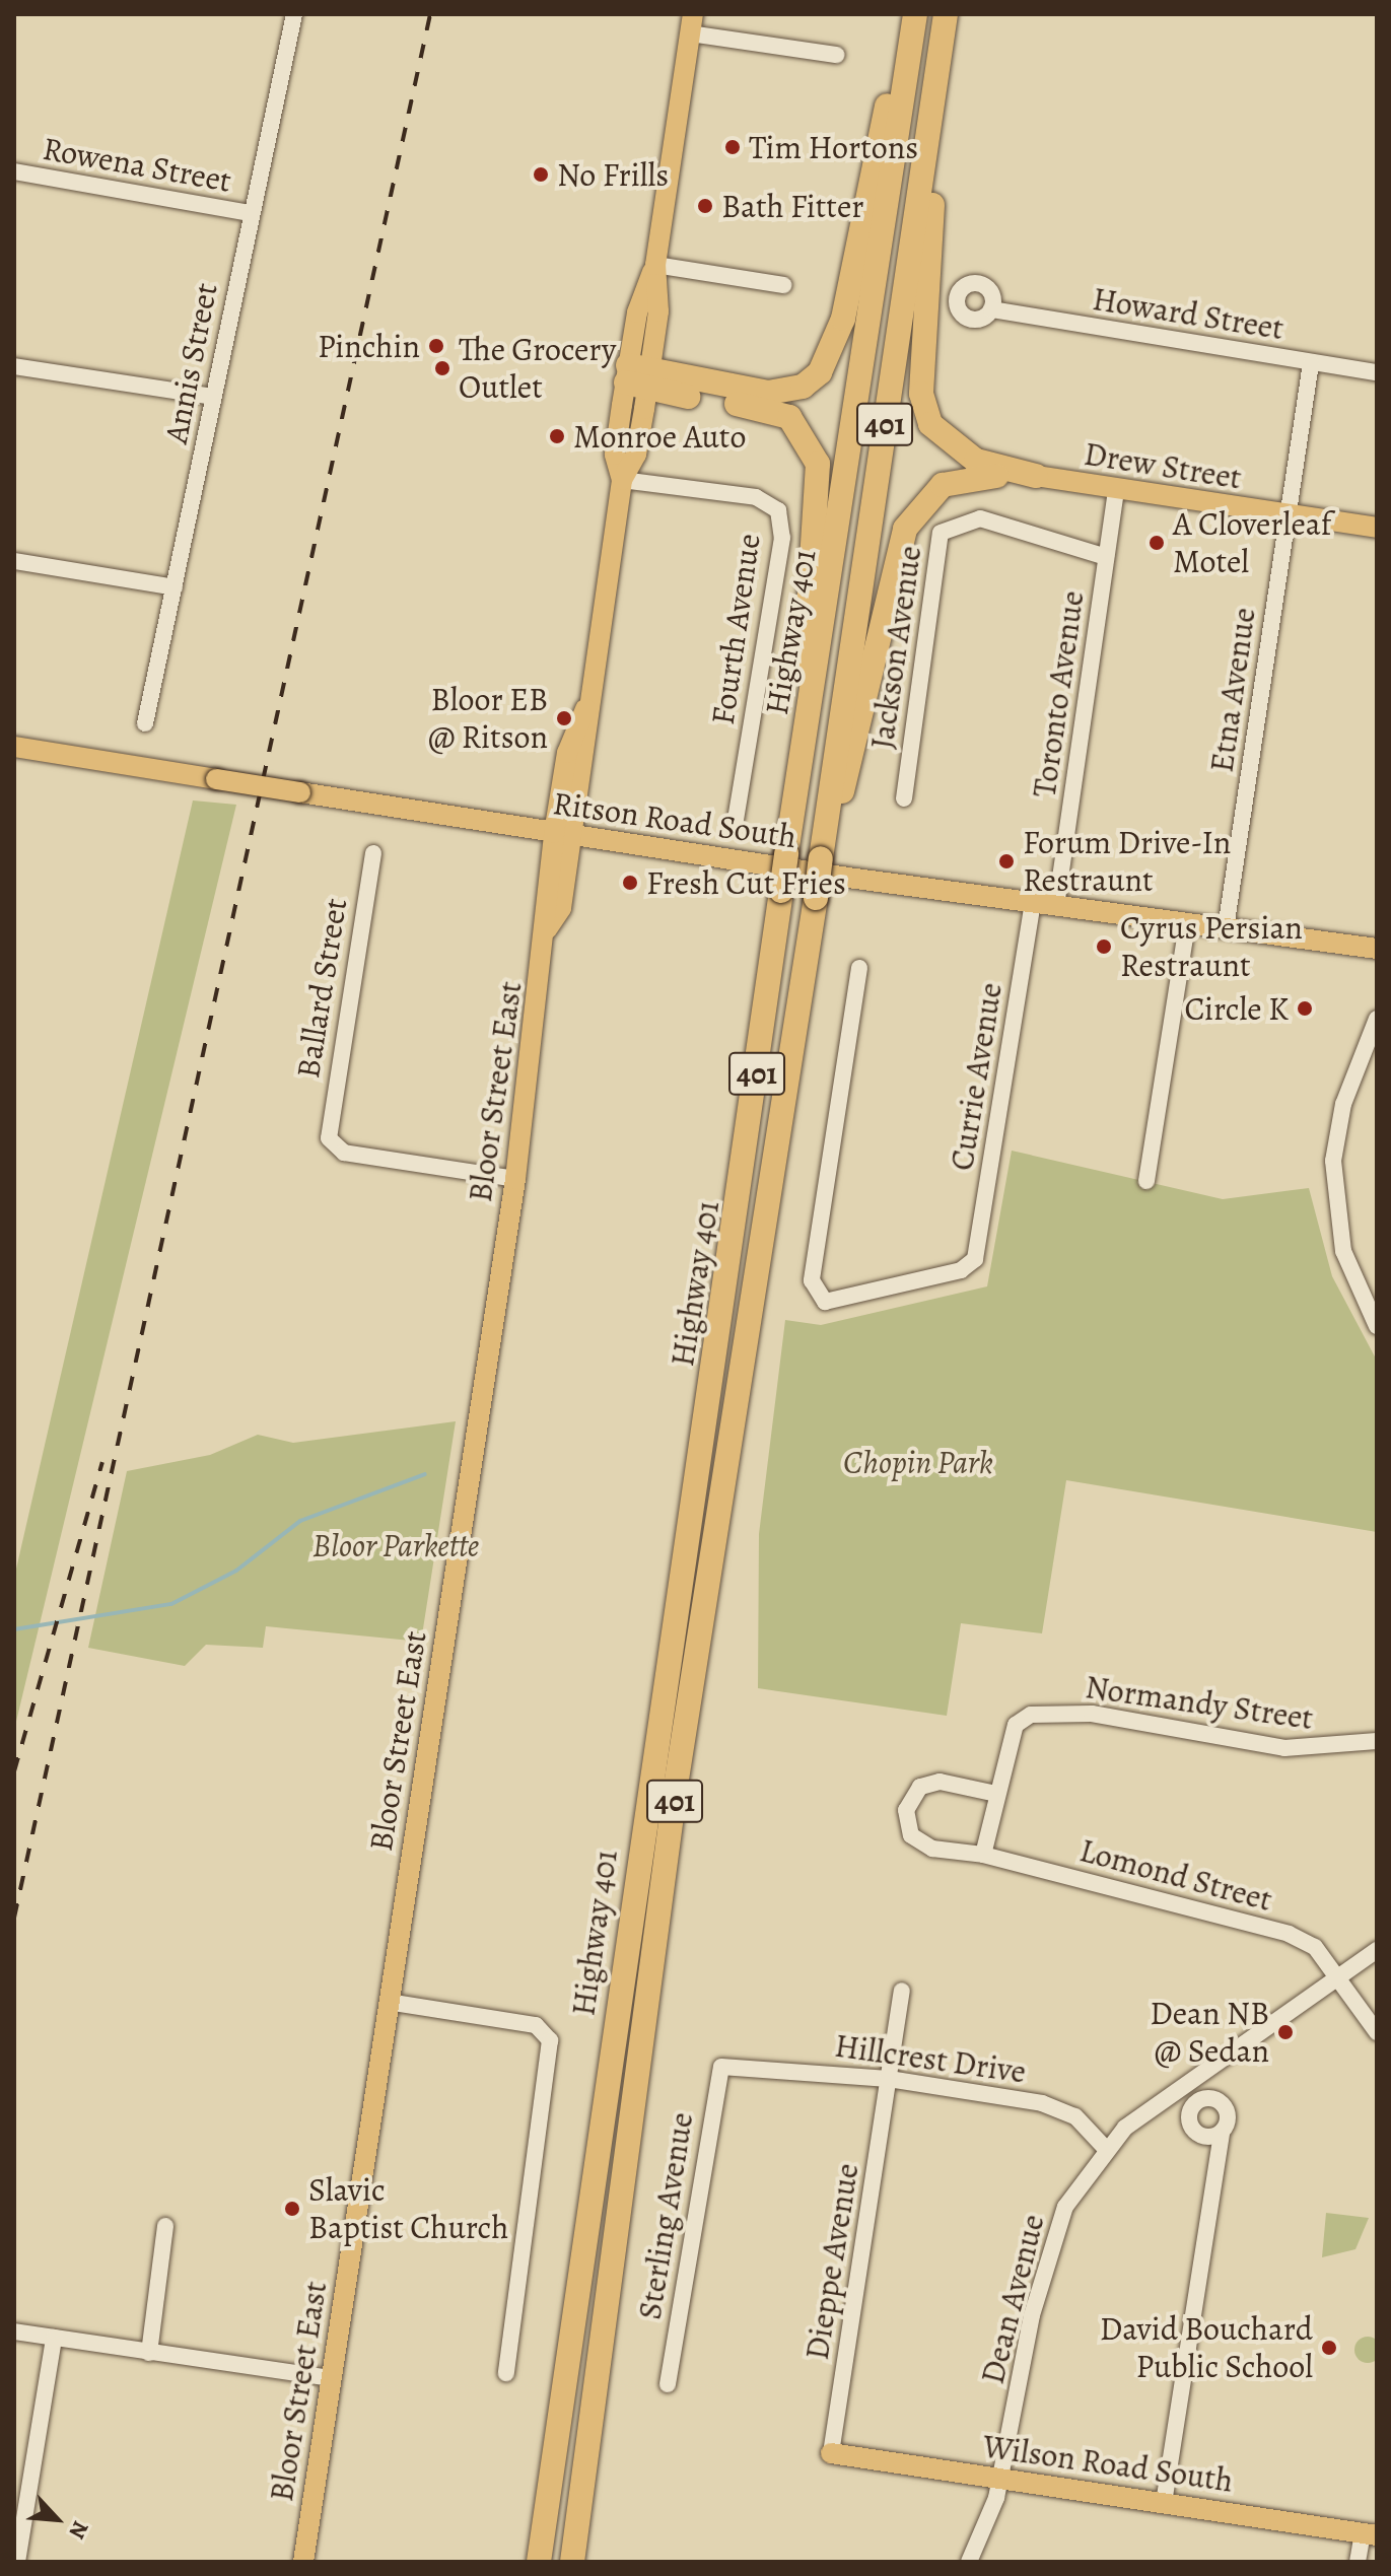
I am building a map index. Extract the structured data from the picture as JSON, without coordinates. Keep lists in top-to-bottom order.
{
  "streets": {
    "highway": ["401", "Highway 401"],
    "main road": [
      "Drew Street",
      "Ritson Road South",
      "Bloor Street East",
      "Wilson Road South"
    ],
    "street": [
      "Rowena Street",
      "Howard Street",
      "Annis Street",
      "Fourth Avenue",
      "Jackson Avenue",
      "Etna Avenue",
      "Toronto Avenue",
      "Ballard Street",
      "Currie Avenue",
      "Normandy Street",
      "Lomond Street",
      "Hillcrest Drive",
      "Sterling Avenue",
      "Dieppe Avenue",
      "Dean Avenue"
    ]
  },
  "crossings": [
    ["Rowena Street", "Annis Street"],
    ["Howard Street", "Etna Avenue"],
    ["Drew Street", "Etna Avenue"],
    ["Drew Street", "Toronto Avenue"],
    ["Fourth Avenue", "Bloor Street East"],
    ["Jackson Avenue", "Toronto Avenue"],
    ["Etna Avenue", "Ritson Road South"],
    ["Toronto Avenue", "Ritson Road South"],
    ["Ritson Road South", "Currie Avenue"],
    ["Ritson Road South", "Bloor Street East"],
    ["Ballard Street", "Bloor Street East"],
    ["Normandy Street", "Lomond Street"],
    ["Lomond Street", "Dean Avenue"],
    ["Hillcrest Drive", "Sterling Avenue"],
    ["Hillcrest Drive", "Dieppe Avenue"],
    ["Hillcrest Drive", "Dean Avenue"],
    ["Dieppe Avenue", "Wilson Road South"],
    ["Dean Avenue", "Wilson Road South"]
  ],
  "parks": ["Chopin Park", "Bloor Parkette"],
  "places": [
    "Tim Hortons",
    "No Frills",
    "Bath Fitter",
    "Pinchin",
    "The Grocery Outlet",
    "Monroe Auto",
    "A Cloverleaf Motel",
    "Bloor EB @ Ritson",
    "Forum Drive-In Restraunt",
    "Fresh Cut Fries",
    "Cyrus Persian Restraunt",
    "Circle K",
    "Dean NB @ Sedan",
    "Slavic Baptist Church",
    "David Bouchard Public School"
  ],
  "north": "bottom right"
}
